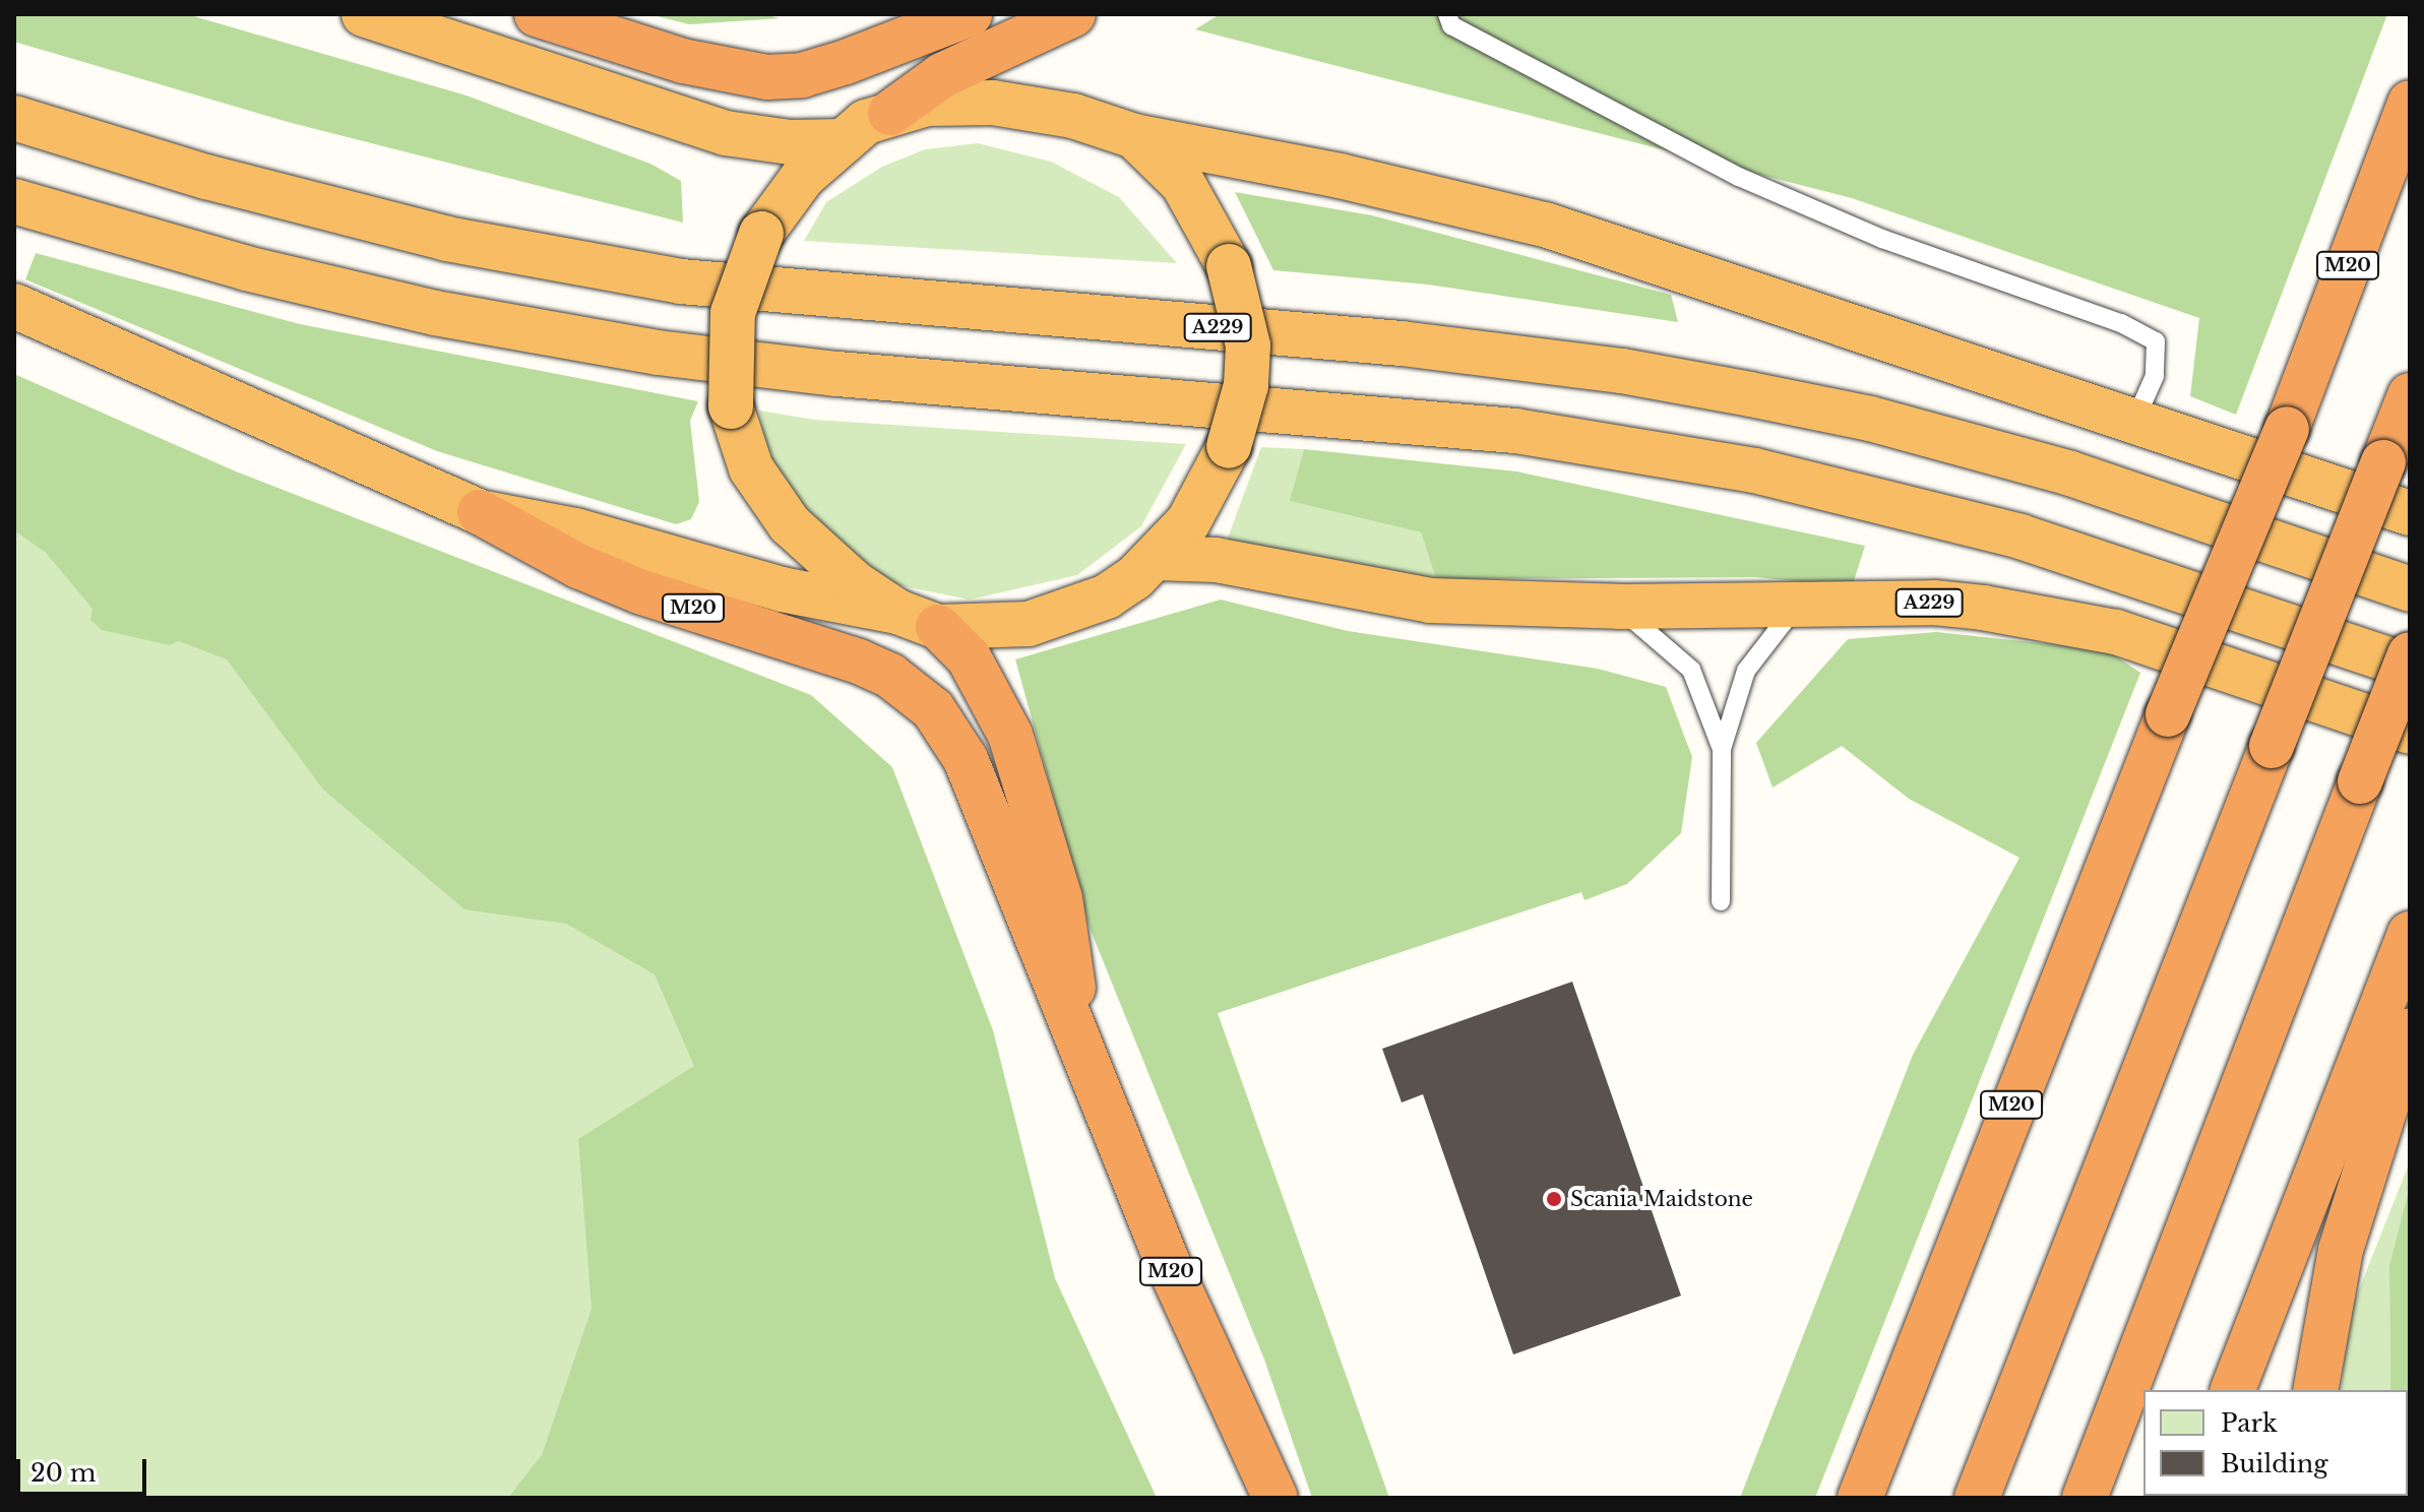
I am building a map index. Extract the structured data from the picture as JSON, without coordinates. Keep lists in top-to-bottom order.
{
  "streets": {
    "highway": ["M20", "A229"]
  },
  "places": ["Scania Maidstone"],
  "legend": ["Park", "Building"],
  "scale_bar": "20 m"
}
